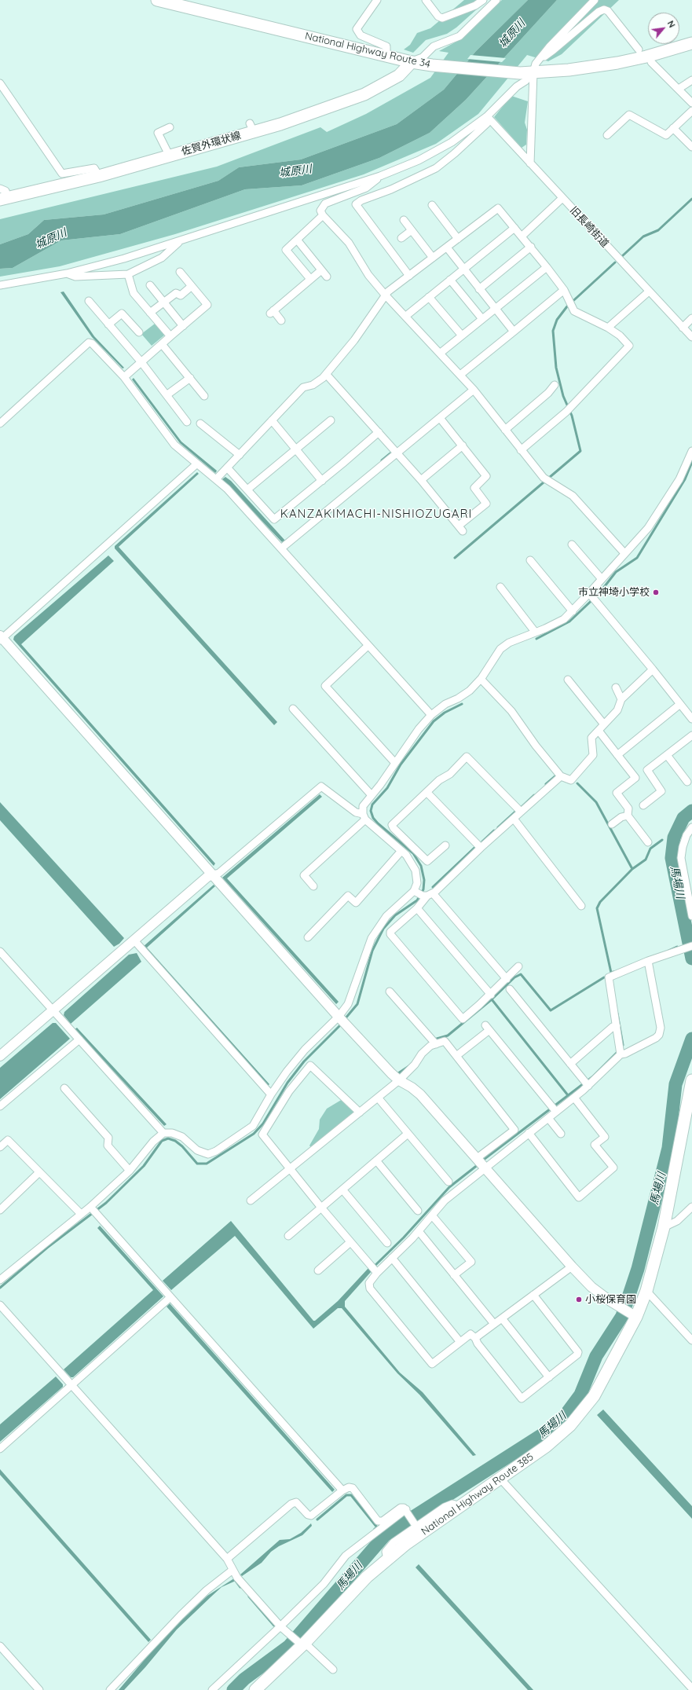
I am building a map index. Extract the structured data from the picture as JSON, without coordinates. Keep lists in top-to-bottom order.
{
  "streets": {
    "main road": ["National Highway Route 34", "佐賀外環状線", "National Highway Route 385"],
    "street": ["旧長崎街道"]
  },
  "crossings": [
    ["National Highway Route 34", "佐賀外環状線"]
  ],
  "districts": ["KANZAKIMACHI-NISHIOZUGARI"],
  "water": ["城原川", "馬場川"],
  "places": ["市立神埼小学校", "小桜保育園"],
  "north": "top right"
}
